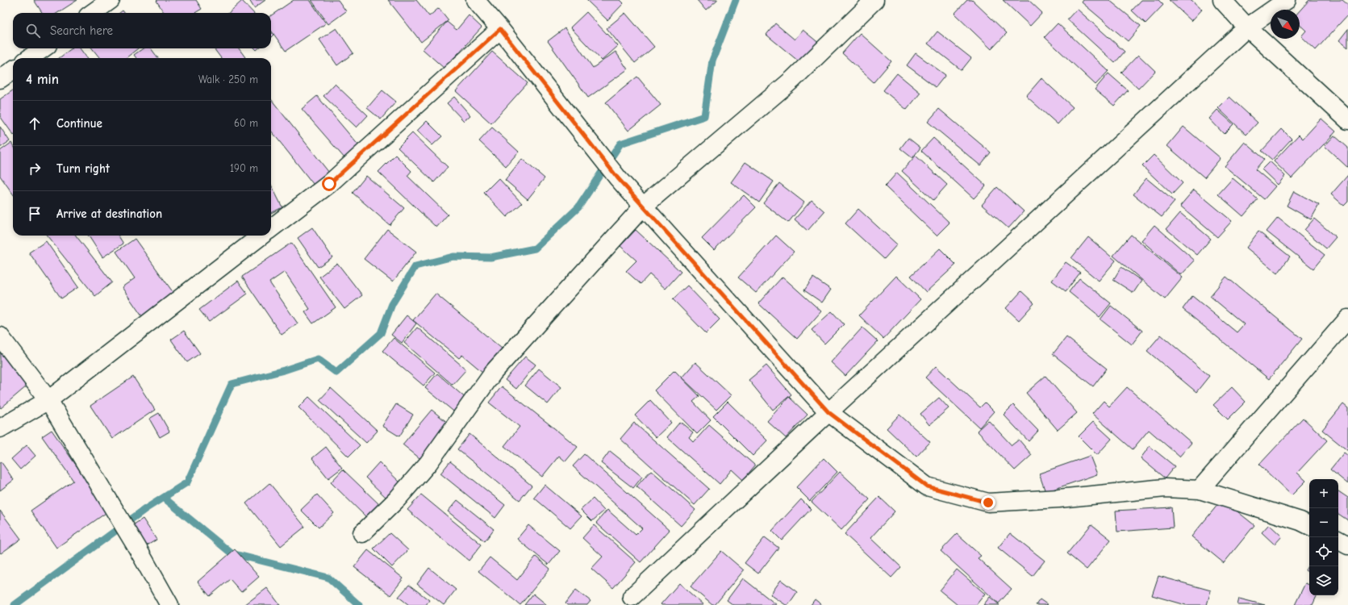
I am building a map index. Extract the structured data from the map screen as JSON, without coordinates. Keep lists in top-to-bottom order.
{
  "north": "bottom right",
  "page": {
    "search": "Search here",
    "heading": ["4 min", "Walk · 250 m"],
    "list": [
      ["Continue", "60 m"],
      ["Turn right", "190 m"],
      "Arrive at destination"
    ],
    "map_buttons": ["+", "−"]
  }
}
